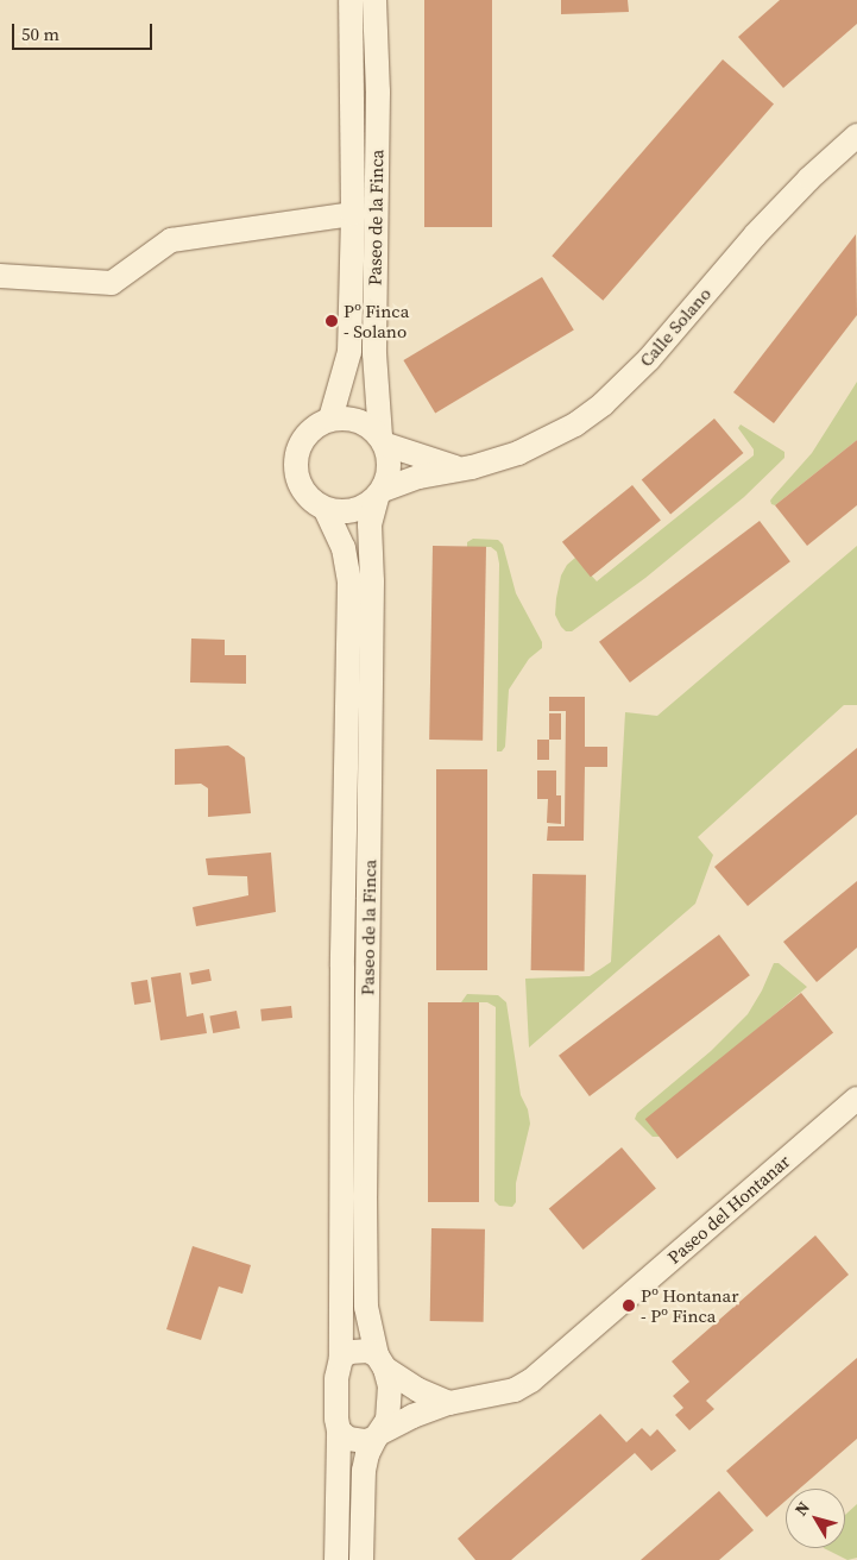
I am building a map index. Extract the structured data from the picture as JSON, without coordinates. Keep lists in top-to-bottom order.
{
  "streets": {
    "street": ["Paseo de la Finca", "Calle Solano", "Paseo del Hontanar"]
  },
  "crossings": [
    ["Paseo de la Finca", "Calle Solano"],
    ["Paseo de la Finca", "Paseo del Hontanar"]
  ],
  "places": ["Pº Finca - Solano", "Pº Hontanar - Pº Finca"],
  "scale_bar": "50 m",
  "north": "top left"
}
